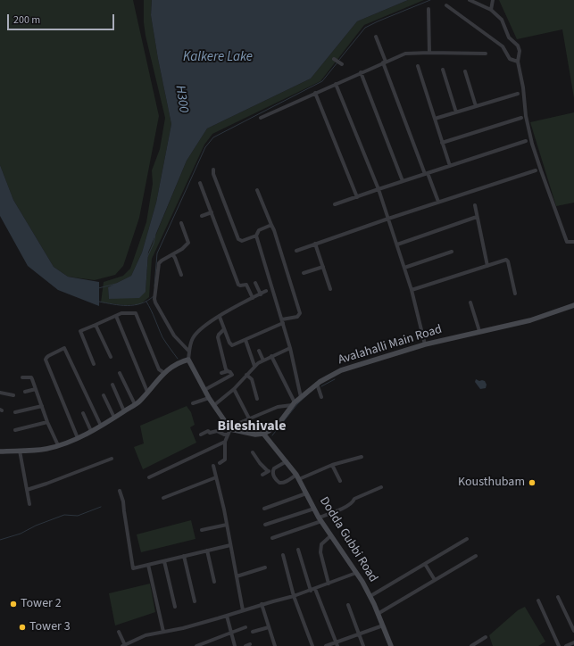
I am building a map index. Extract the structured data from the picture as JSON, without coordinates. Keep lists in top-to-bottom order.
{
  "streets": {
    "main road": ["Avalahalli Main Road", "Dodda Gubbi Road"]
  },
  "crossings": [
    ["Avalahalli Main Road", "Dodda Gubbi Road"]
  ],
  "districts": ["Bileshivale"],
  "water": ["Kalkere Lake", "H300"],
  "places": ["Kousthubam", "Tower 2", "Tower 3"],
  "scale_bar": "200 m"
}
